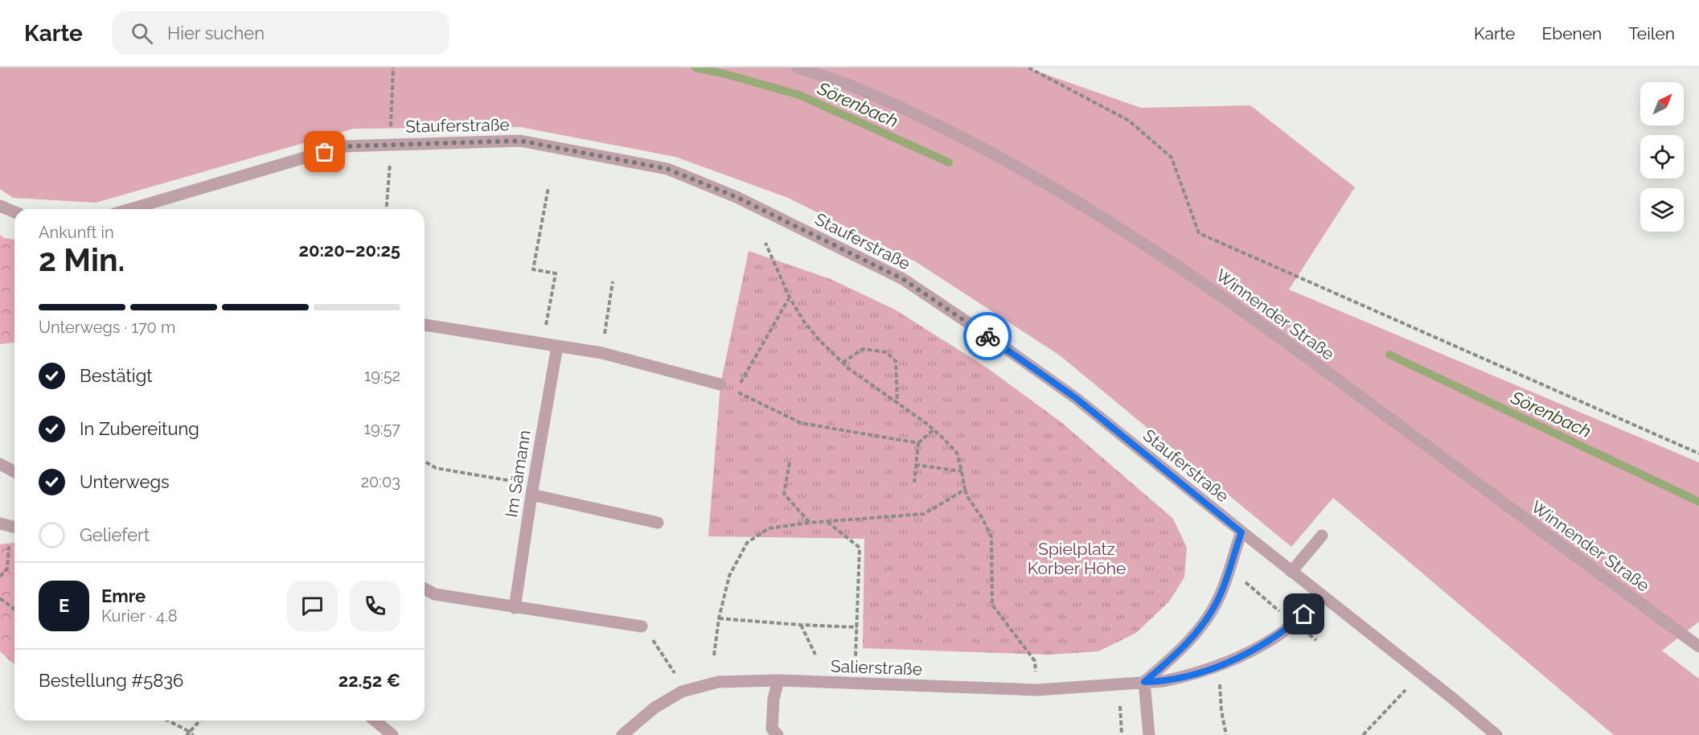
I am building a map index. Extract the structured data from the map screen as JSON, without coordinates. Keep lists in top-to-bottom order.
{
  "streets": {
    "street": [
      "Stauferstraße",
      "Winnender Straße",
      "Im Sämann",
      "Salierstraße"
    ]
  },
  "crossings": [
    ["Stauferstraße", "Salierstraße"]
  ],
  "water": ["Sörenbach"],
  "parks": ["Spielplatz Korber Höhe"],
  "north": "top right",
  "page": {
    "header": "Karte",
    "search": "Hier suchen",
    "nav": ["Karte", "Ebenen", "Teilen"],
    "heading": ["2 Min.", "Ankunft in", "20:20–20:25"],
    "panel": [
      "Emre",
      "Kurier · 4.8",
      "Bestellung #5836",
      "22.52 €"
    ],
    "bar": "Unterwegs · 170 m",
    "list": [
      ["Bestätigt", "19:52"],
      ["In Zubereitung", "19:57"],
      ["Unterwegs", "20:03"],
      "Geliefert"
    ],
    "round": "E"
  }
}
